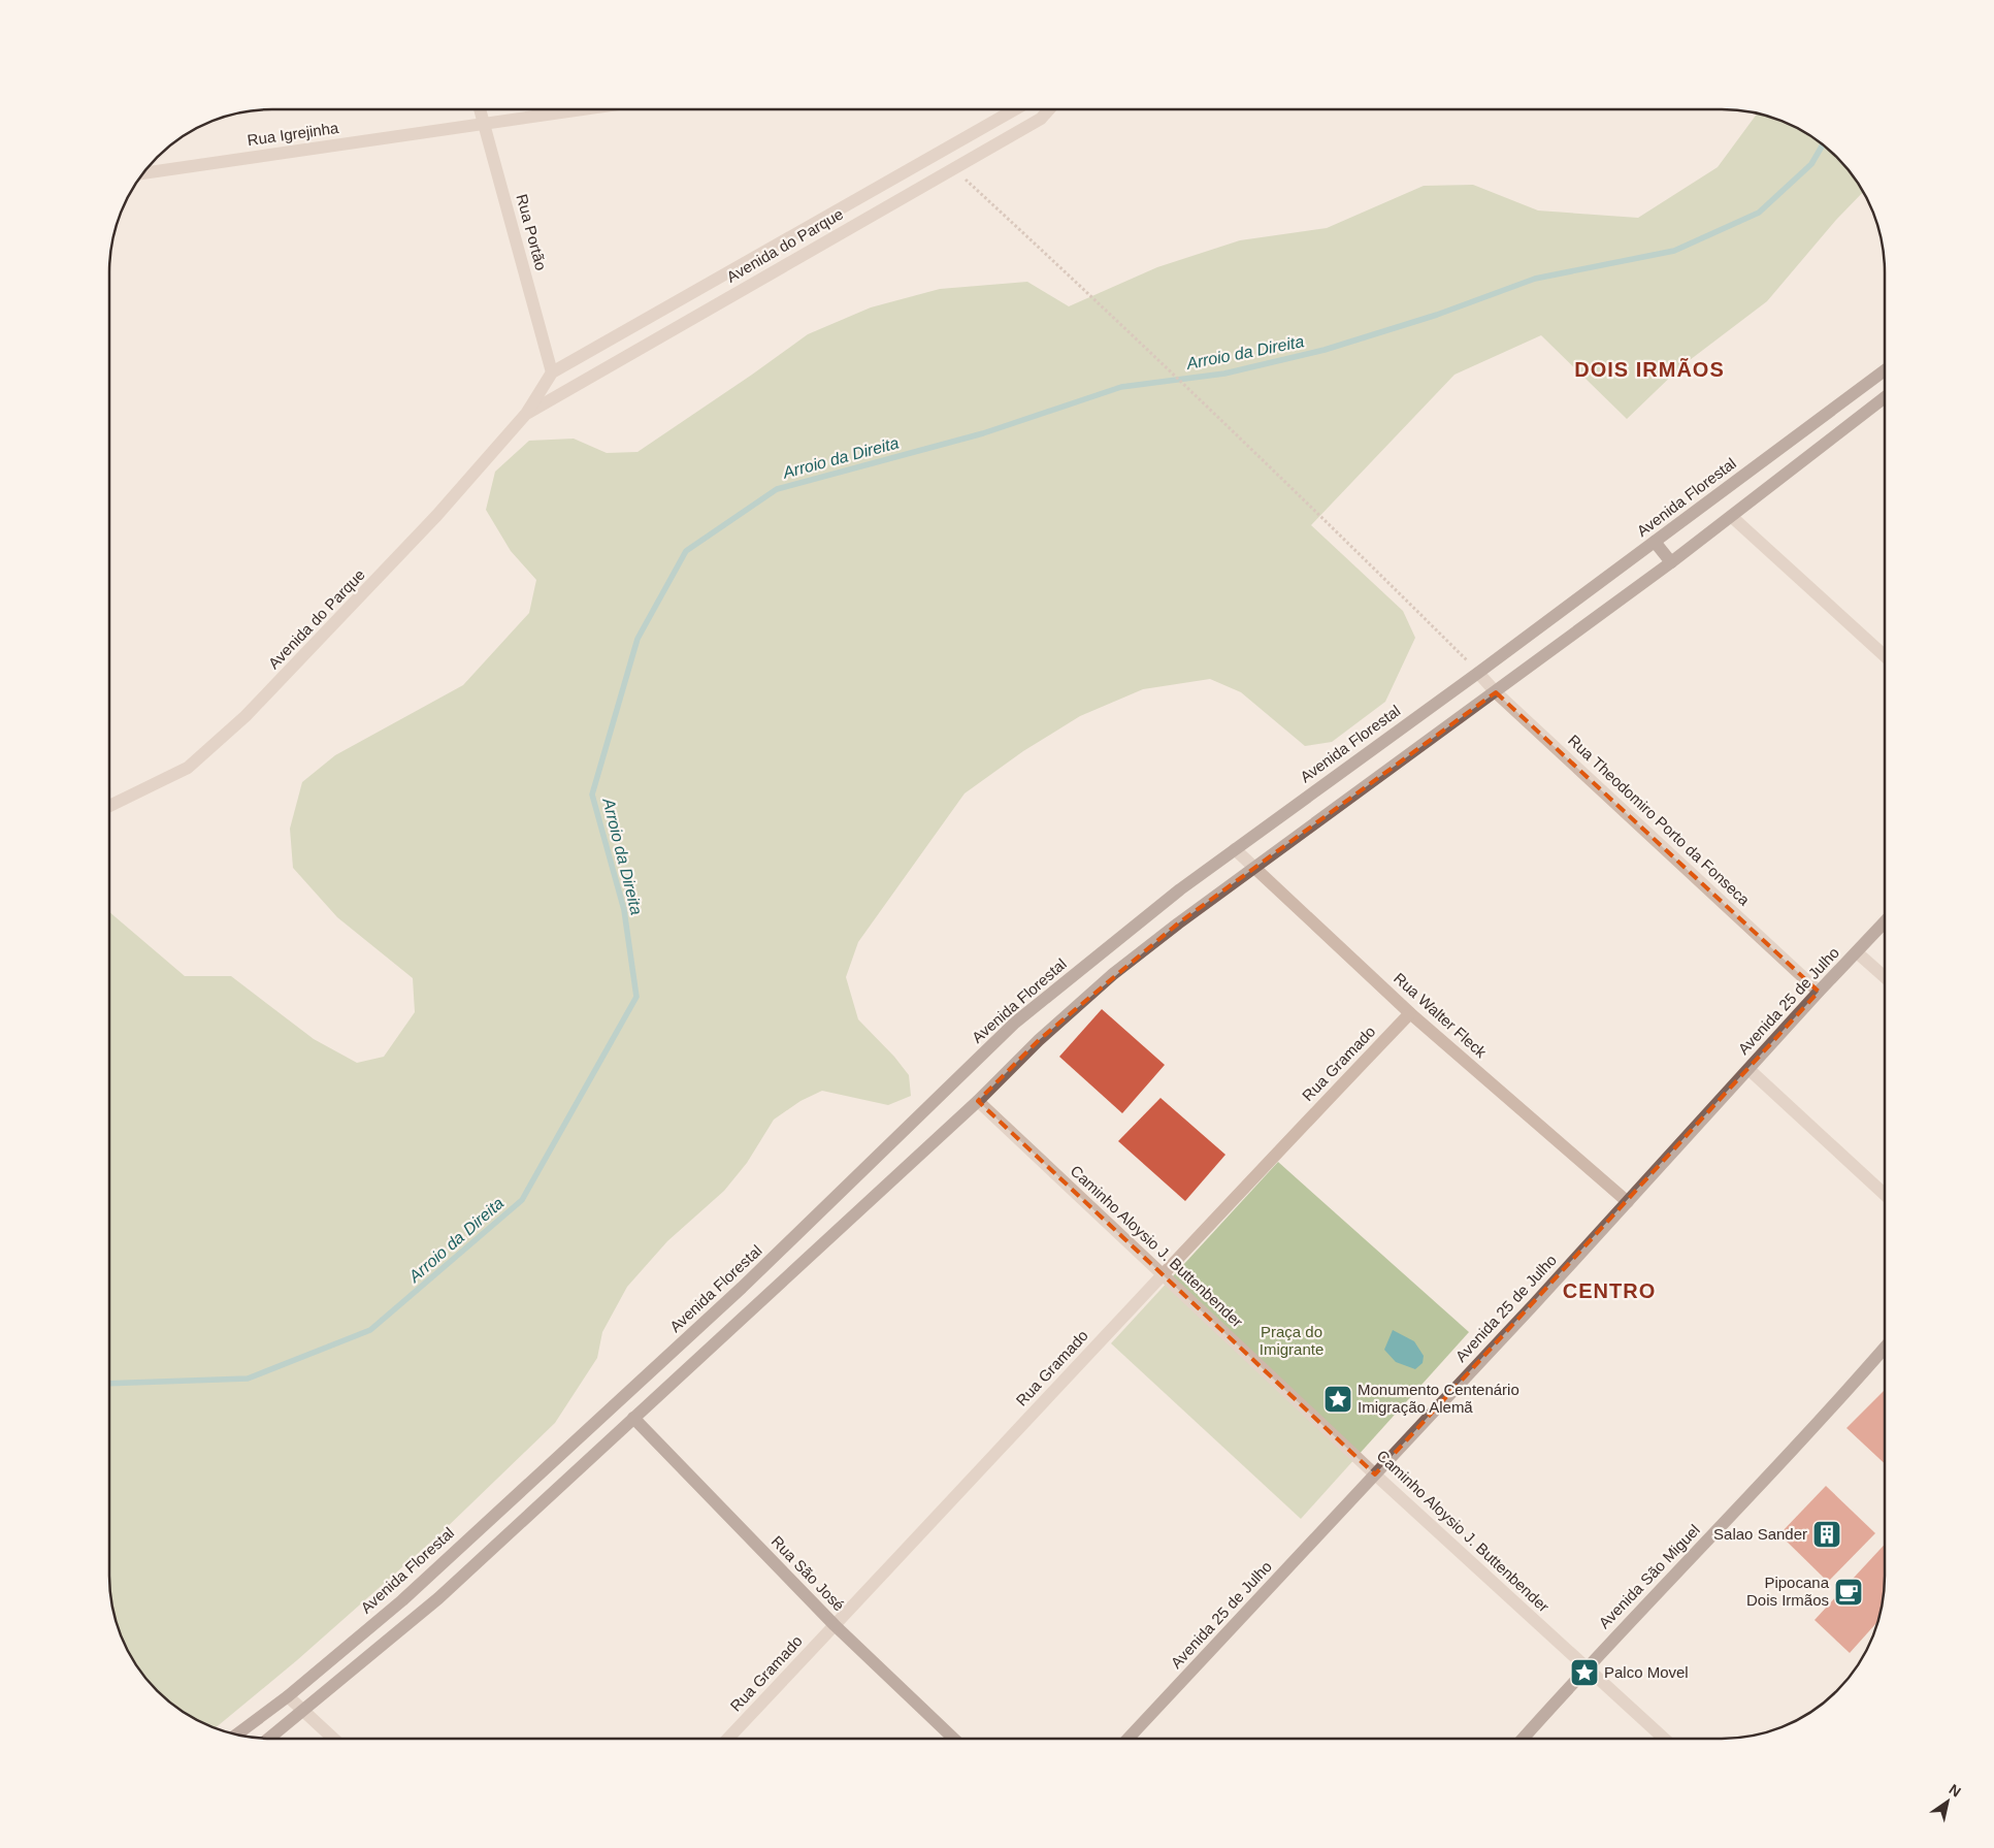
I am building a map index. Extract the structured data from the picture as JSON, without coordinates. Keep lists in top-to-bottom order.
{
  "streets": {
    "main road": [
      "Avenida Florestal",
      "Avenida 25 de Julho",
      "Rua São José",
      "Avenida São Miguel"
    ],
    "street": [
      "Rua Igrejinha",
      "Rua Portão",
      "Avenida do Parque",
      "Rua Theodomiro Porto da Fonseca",
      "Rua Walter Fleck",
      "Rua Gramado",
      "Caminho Aloysio J. Buttenbender"
    ]
  },
  "crossings": [
    ["Rua Igrejinha", "Rua Portão"],
    ["Rua Portão", "Avenida do Parque"],
    ["Avenida Florestal", "Rua Theodomiro Porto da Fonseca"],
    ["Avenida Florestal", "Rua Walter Fleck"],
    ["Rua Theodomiro Porto da Fonseca", "Avenida 25 de Julho"],
    ["Avenida 25 de Julho", "Rua Walter Fleck"],
    ["Avenida 25 de Julho", "Caminho Aloysio J. Buttenbender"],
    ["Rua Walter Fleck", "Rua Gramado"],
    ["Rua Gramado", "Caminho Aloysio J. Buttenbender"],
    ["Rua Gramado", "Rua São José"],
    ["Caminho Aloysio J. Buttenbender", "Avenida São Miguel"]
  ],
  "districts": ["DOIS IRMÃOS", "CENTRO"],
  "water": ["Arroio da Direita"],
  "parks": ["Praça do Imigrante"],
  "places": {
    "place": ["Monumento Centenário Imigração Alemã", "Palco Movel"],
    "building": ["Salao Sander"],
    "cafe": ["Pipocana Dois Irmãos"]
  },
  "north": "top right"
}
